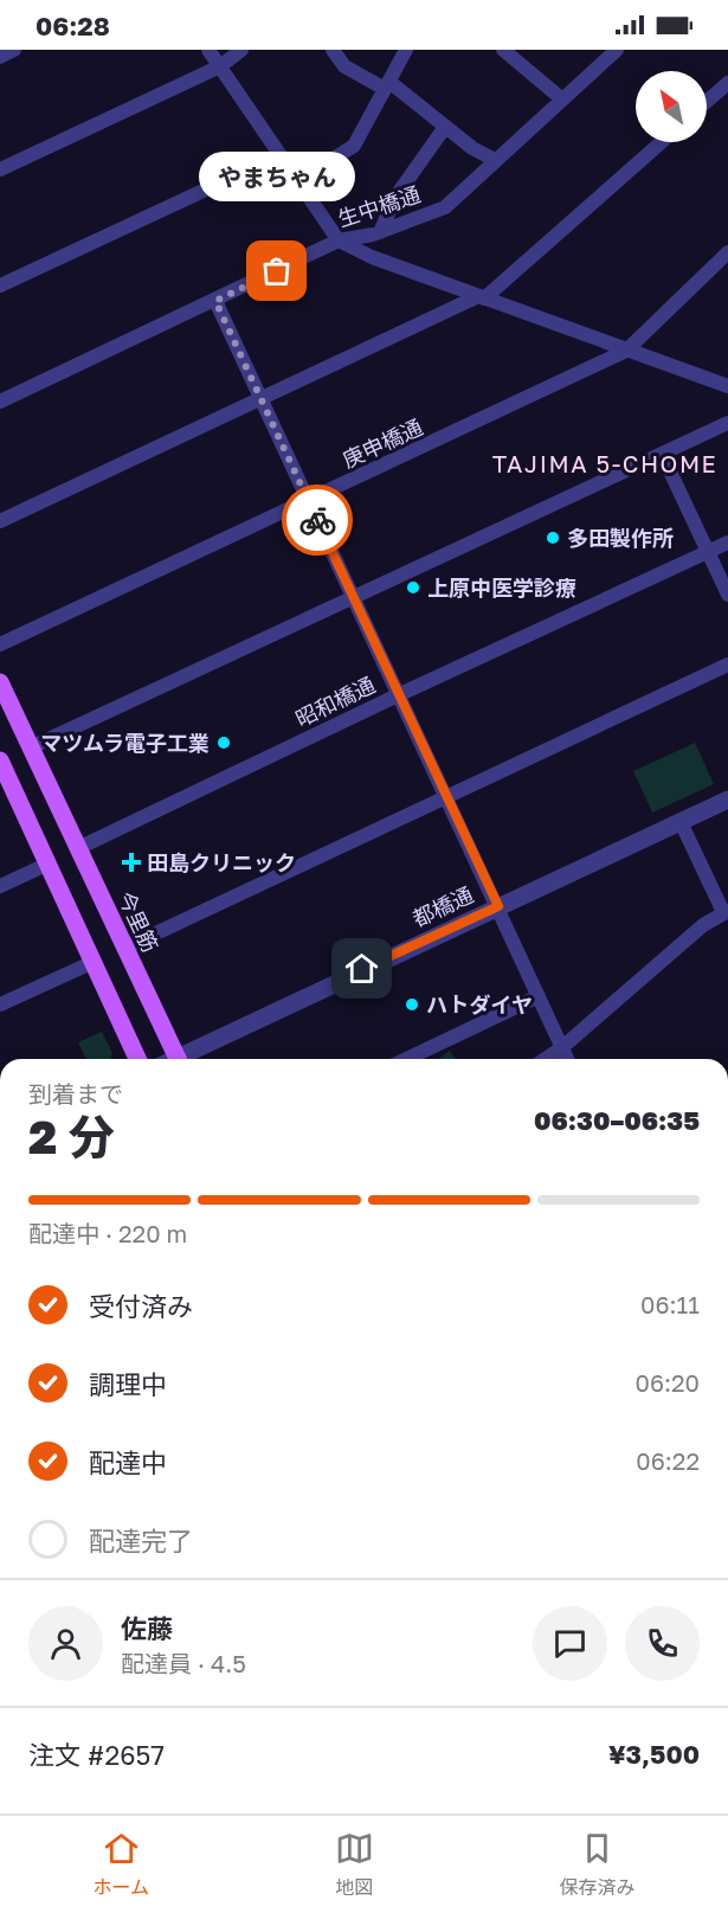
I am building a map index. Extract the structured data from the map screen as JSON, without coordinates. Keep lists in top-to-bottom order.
{
  "streets": {
    "main road": ["今里筋"],
    "street": [
      "生中橋通",
      "庚申橋通",
      "昭和橋通",
      "都橋通"
    ]
  },
  "crossings": [
    ["昭和橋通", "今里筋"]
  ],
  "districts": ["TAJIMA 5-CHOME"],
  "places": {
    "other": [
      "やまちゃん",
      "多田製作所",
      "上原中医学診療",
      "マツムラ電子工業",
      "ハトダイヤ"
    ],
    "health": ["田島クリニック"]
  },
  "north": "top left",
  "page": {
    "status": "06:28",
    "bubble": "やまちゃん",
    "heading": ["2 分", "到着まで", "06:30–06:35"],
    "panel": [
      "佐藤",
      "配達員 · 4.5",
      "注文 #2657",
      "¥3,500"
    ],
    "bar": "配達中 · 220 m",
    "list": [
      ["受付済み", "06:11"],
      ["調理中", "06:20"],
      ["配達中", "06:22"],
      "配達完了"
    ],
    "tabs": ["ホーム", "地図", "保存済み"]
  }
}
